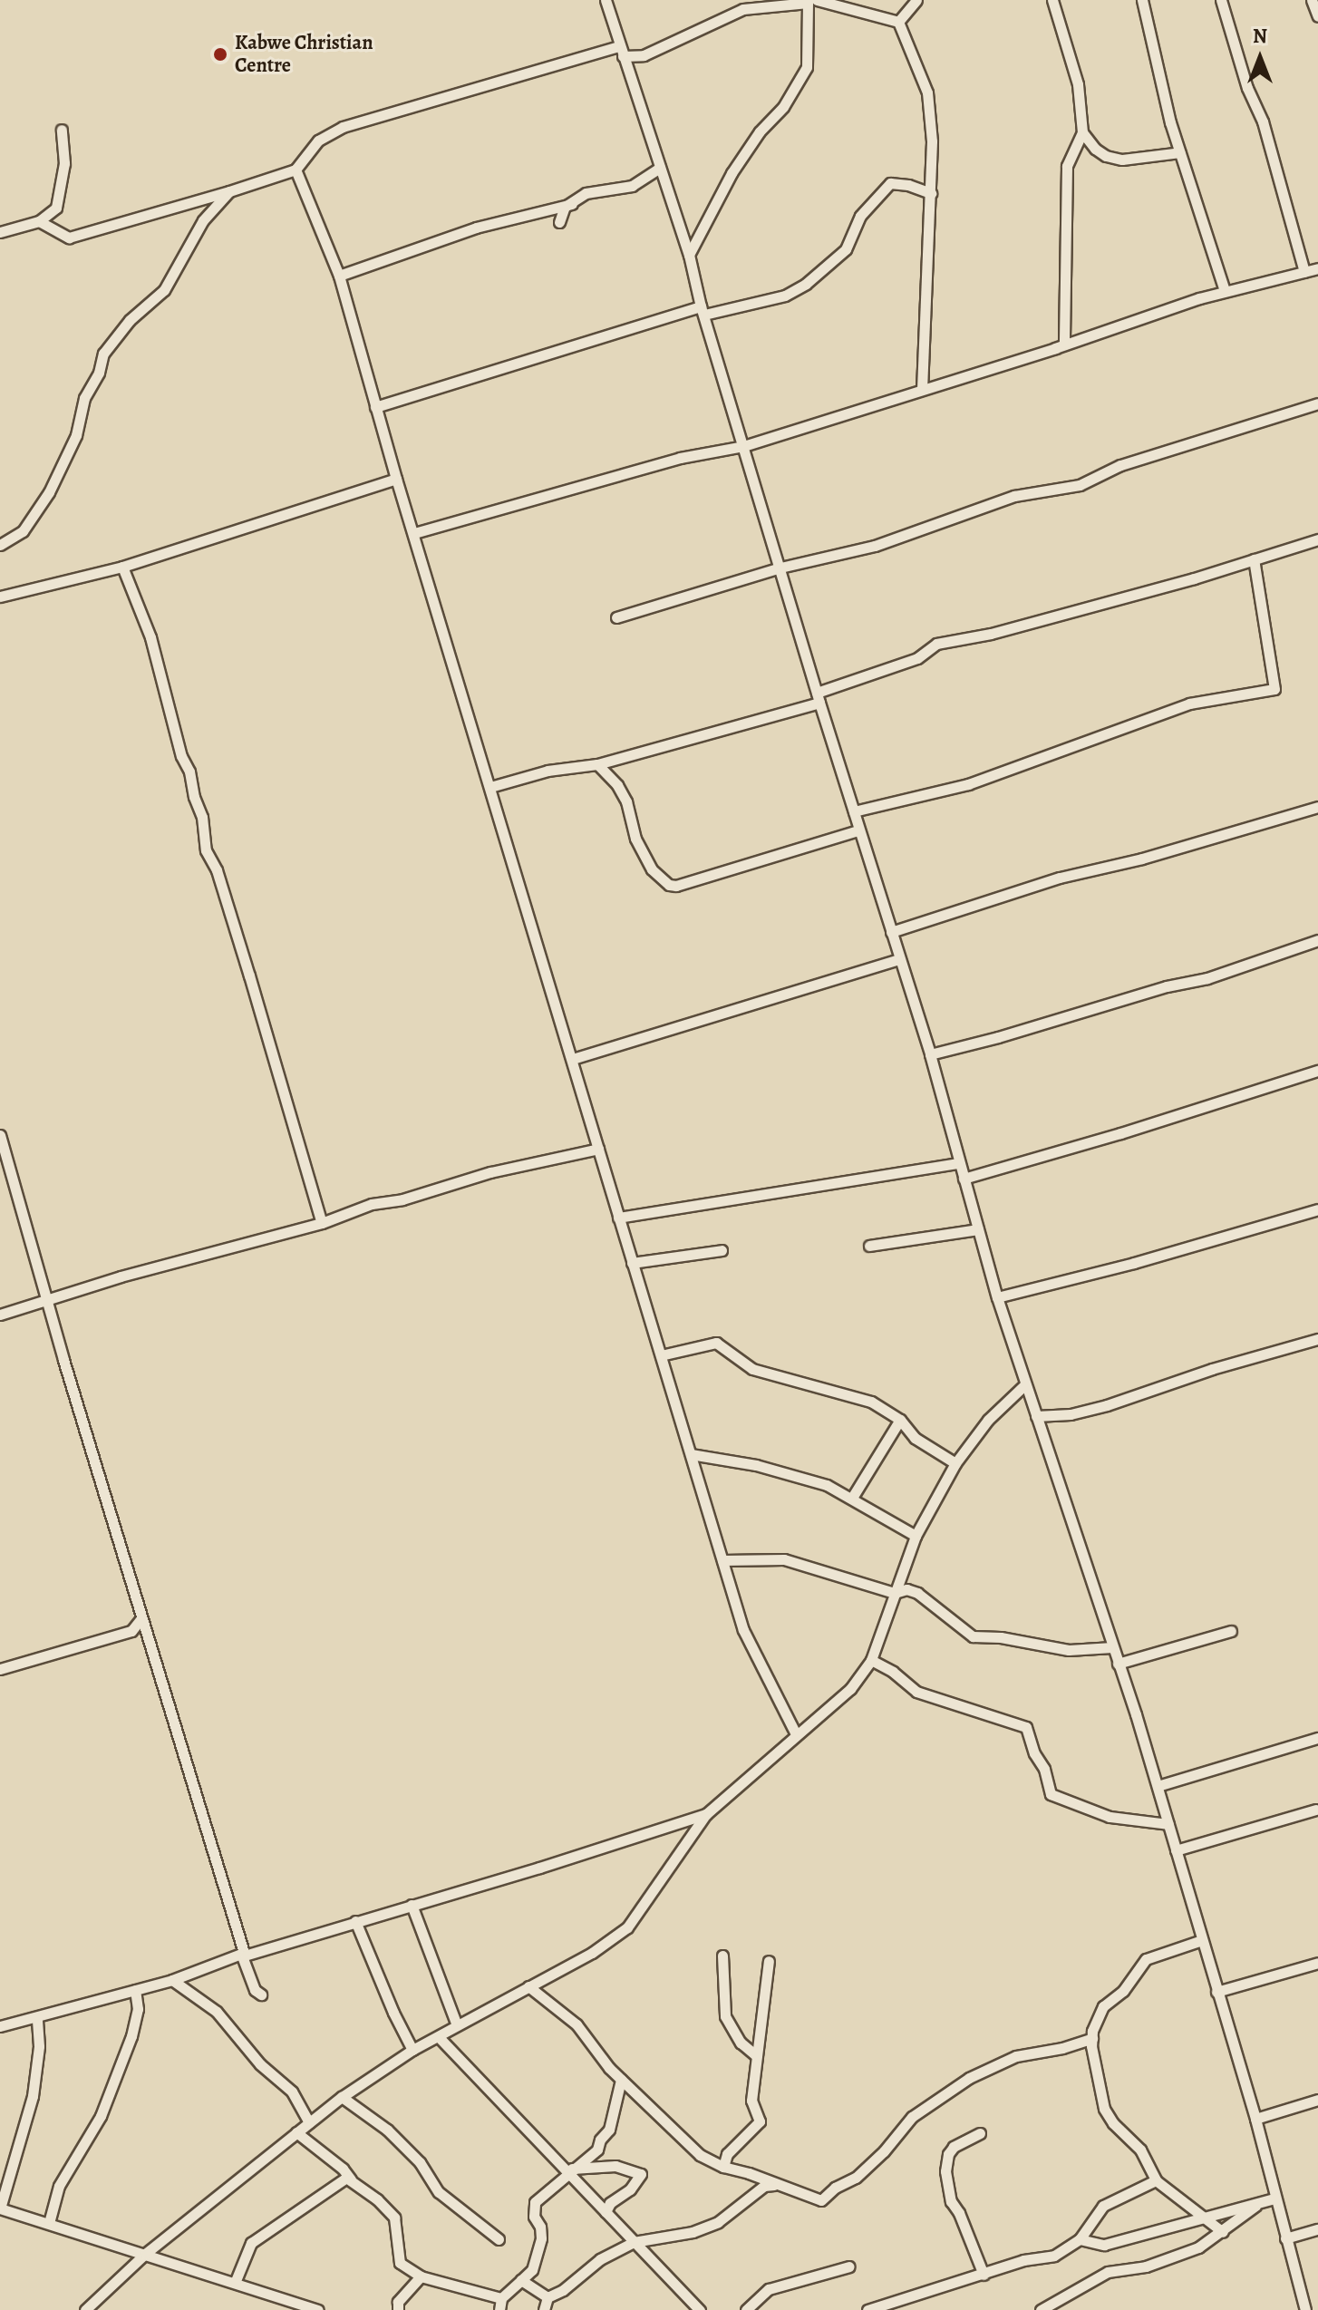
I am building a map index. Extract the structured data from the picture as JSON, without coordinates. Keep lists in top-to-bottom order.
{
  "places": ["Kabwe Christian Centre"],
  "north": "top"
}
